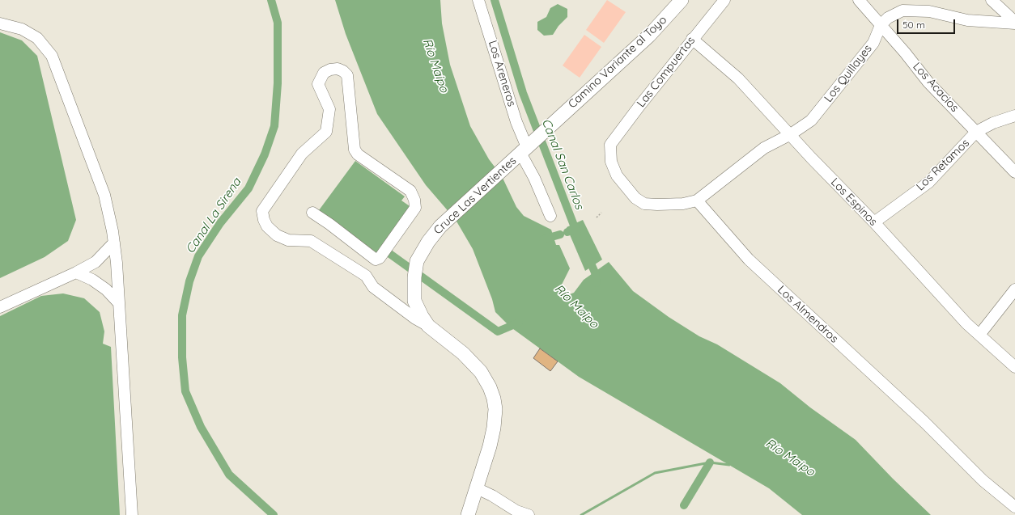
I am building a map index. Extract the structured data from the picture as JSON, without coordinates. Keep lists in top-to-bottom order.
{
  "streets": {
    "main road": ["Camino Variante al Toyo", "Cruce Las Vertientes"],
    "street": [
      "Las Compuertas",
      "Los Areneros",
      "Los Quillayes",
      "Los Acacios",
      "Los Retamos",
      "Los Espinos",
      "Los Almendros"
    ]
  },
  "crossings": [
    ["Camino Variante al Toyo", "Cruce Las Vertientes"],
    ["Las Compuertas", "Los Quillayes"],
    ["Las Compuertas", "Los Espinos"],
    ["Las Compuertas", "Los Almendros"],
    ["Los Areneros", "Cruce Las Vertientes"],
    ["Los Quillayes", "Los Acacios"],
    ["Los Quillayes", "Los Espinos"],
    ["Los Quillayes", "Los Almendros"],
    ["Los Acacios", "Los Retamos"],
    ["Los Retamos", "Los Espinos"]
  ],
  "water": ["Río Maipo", "Canal San Carlos", "Canal La Sirena"],
  "scale_bar": "50 m"
}
